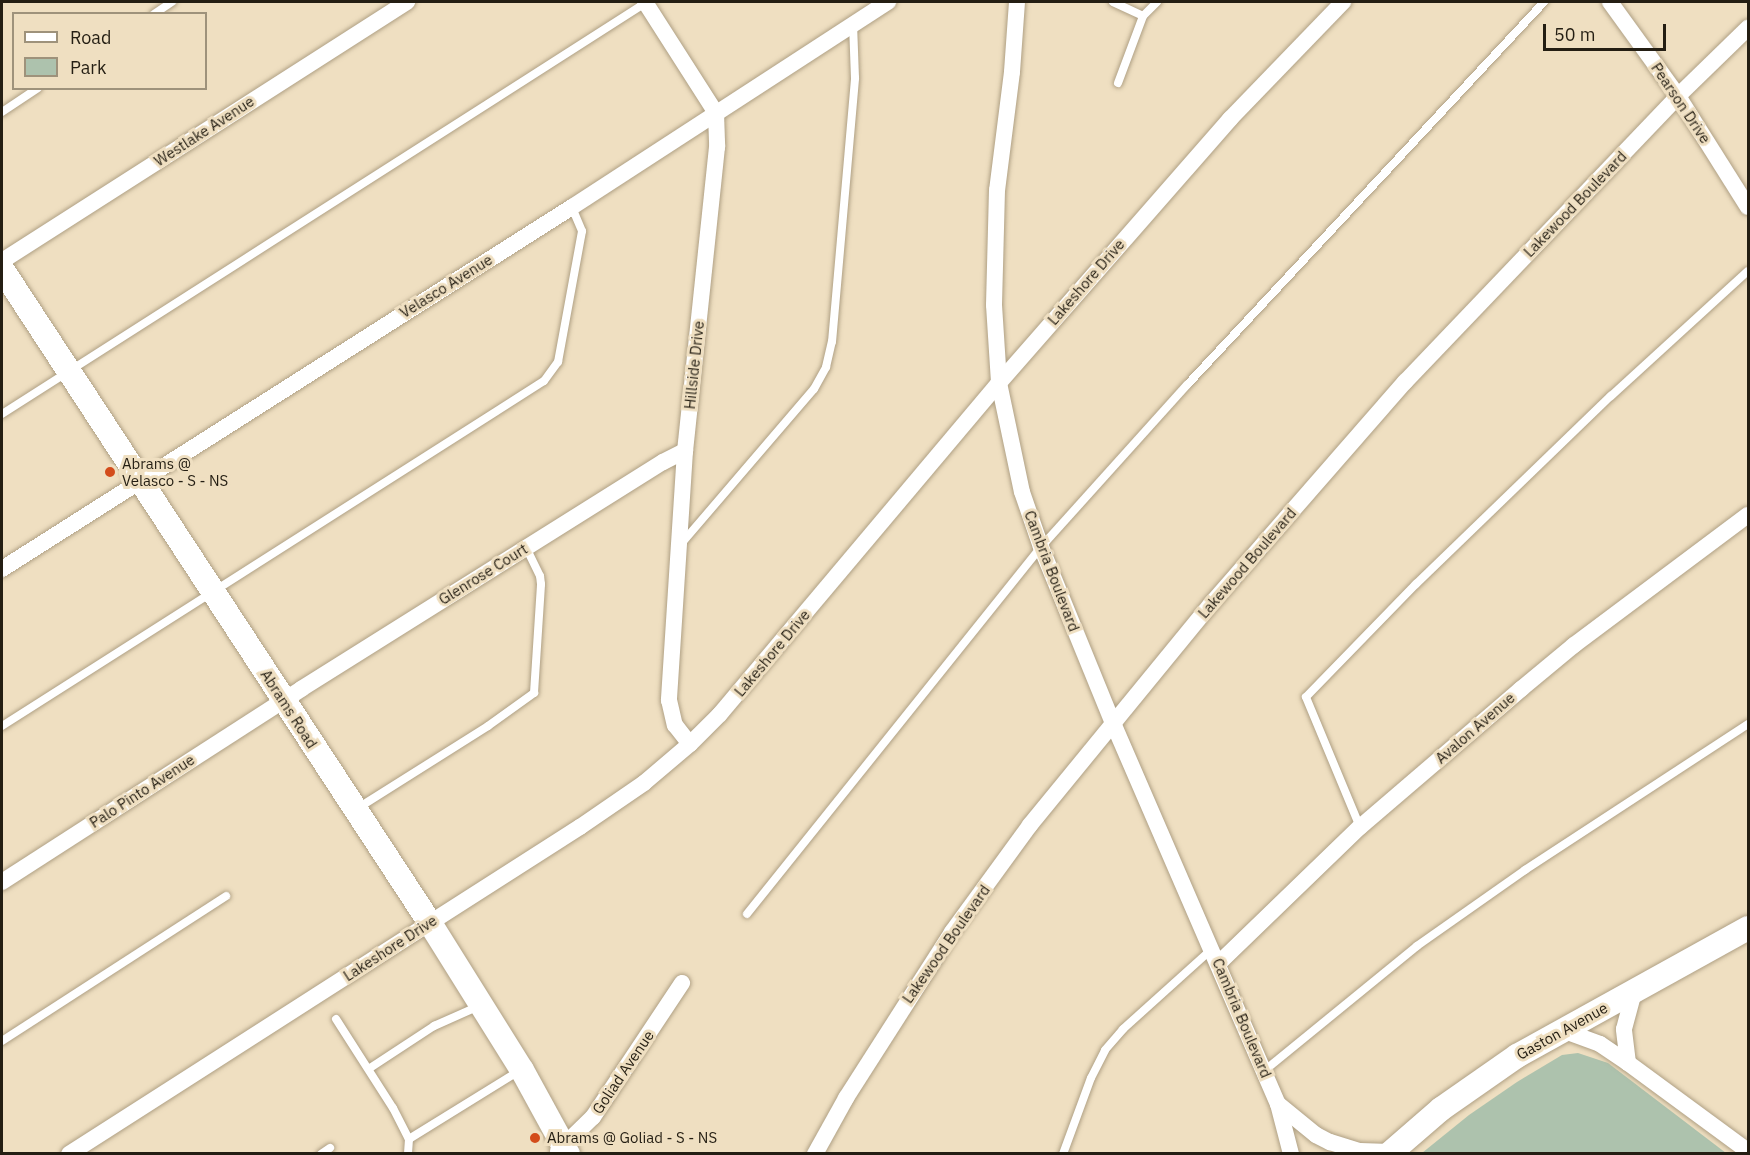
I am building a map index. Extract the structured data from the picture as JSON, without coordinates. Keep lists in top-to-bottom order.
{
  "streets": {
    "main road": ["Abrams Road", "Gaston Avenue"],
    "street": [
      "Pearson Drive",
      "Westlake Avenue",
      "Lakewood Boulevard",
      "Lakeshore Drive",
      "Velasco Avenue",
      "Hillside Drive",
      "Cambria Boulevard",
      "Glenrose Court",
      "Avalon Avenue",
      "Palo Pinto Avenue",
      "Goliad Avenue"
    ]
  },
  "crossings": [
    ["Pearson Drive", "Lakewood Boulevard"],
    ["Lakewood Boulevard", "Cambria Boulevard"],
    ["Lakeshore Drive", "Hillside Drive"],
    ["Lakeshore Drive", "Cambria Boulevard"],
    ["Lakeshore Drive", "Abrams Road"],
    ["Velasco Avenue", "Hillside Drive"],
    ["Velasco Avenue", "Abrams Road"],
    ["Hillside Drive", "Glenrose Court"],
    ["Cambria Boulevard", "Avalon Avenue"],
    ["Cambria Boulevard", "Gaston Avenue"],
    ["Glenrose Court", "Abrams Road"],
    ["Glenrose Court", "Palo Pinto Avenue"],
    ["Abrams Road", "Palo Pinto Avenue"],
    ["Abrams Road", "Goliad Avenue"]
  ],
  "places": ["Abrams @ Velasco - S - NS", "Abrams @ Goliad - S - NS"],
  "legend": ["Road", "Park"],
  "scale_bar": "50 m"
}
